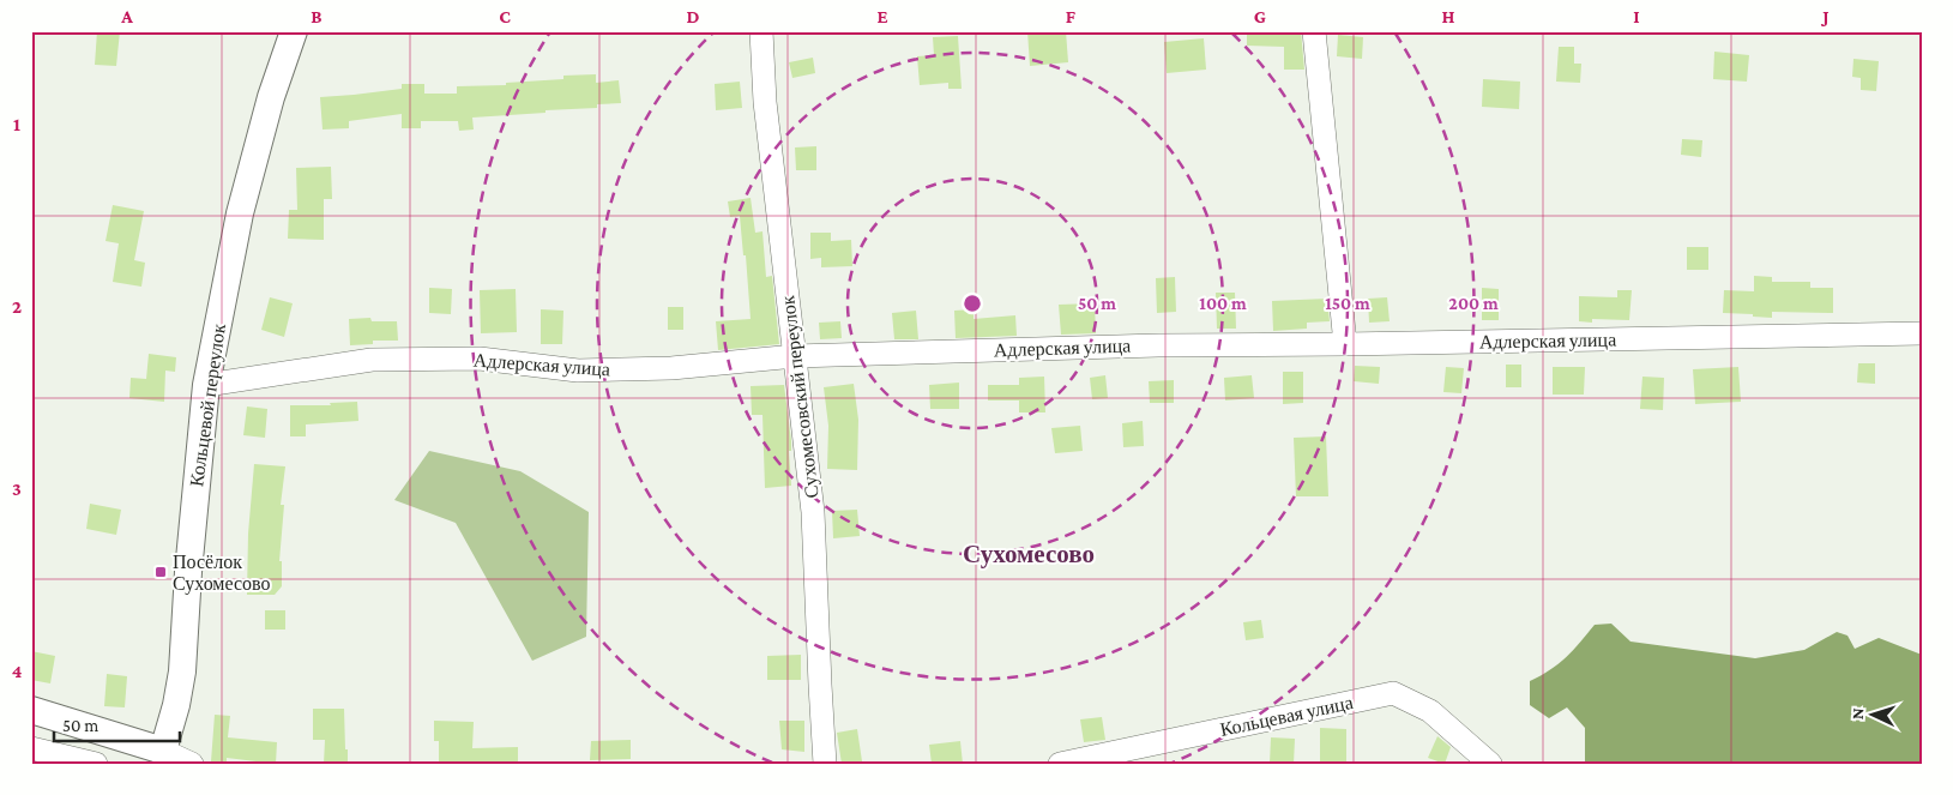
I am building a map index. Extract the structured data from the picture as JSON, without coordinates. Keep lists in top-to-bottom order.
{
  "streets": {
    "main road": ["Кольцевой переулок"],
    "street": ["Адлерская улица", "Сухомесовский переулок", "Кольцевая улица"]
  },
  "crossings": [
    ["Адлерская улица", "Сухомесовский переулок"],
    ["Адлерская улица", "Кольцевой переулок"]
  ],
  "districts": ["Сухомесово"],
  "places": {
    "transit": ["Посёлок Сухомесово"]
  },
  "scale_bar": "50 m",
  "north": "left",
  "grid": {
    "columns": [
      "A",
      "B",
      "C",
      "D",
      "E",
      "F",
      "G",
      "H",
      "I",
      "J"
    ],
    "rows": [
      "1",
      "2",
      "3",
      "4"
    ]
  },
  "rings": [
    "50 m",
    "100 m",
    "150 m",
    "200 m"
  ]
}
